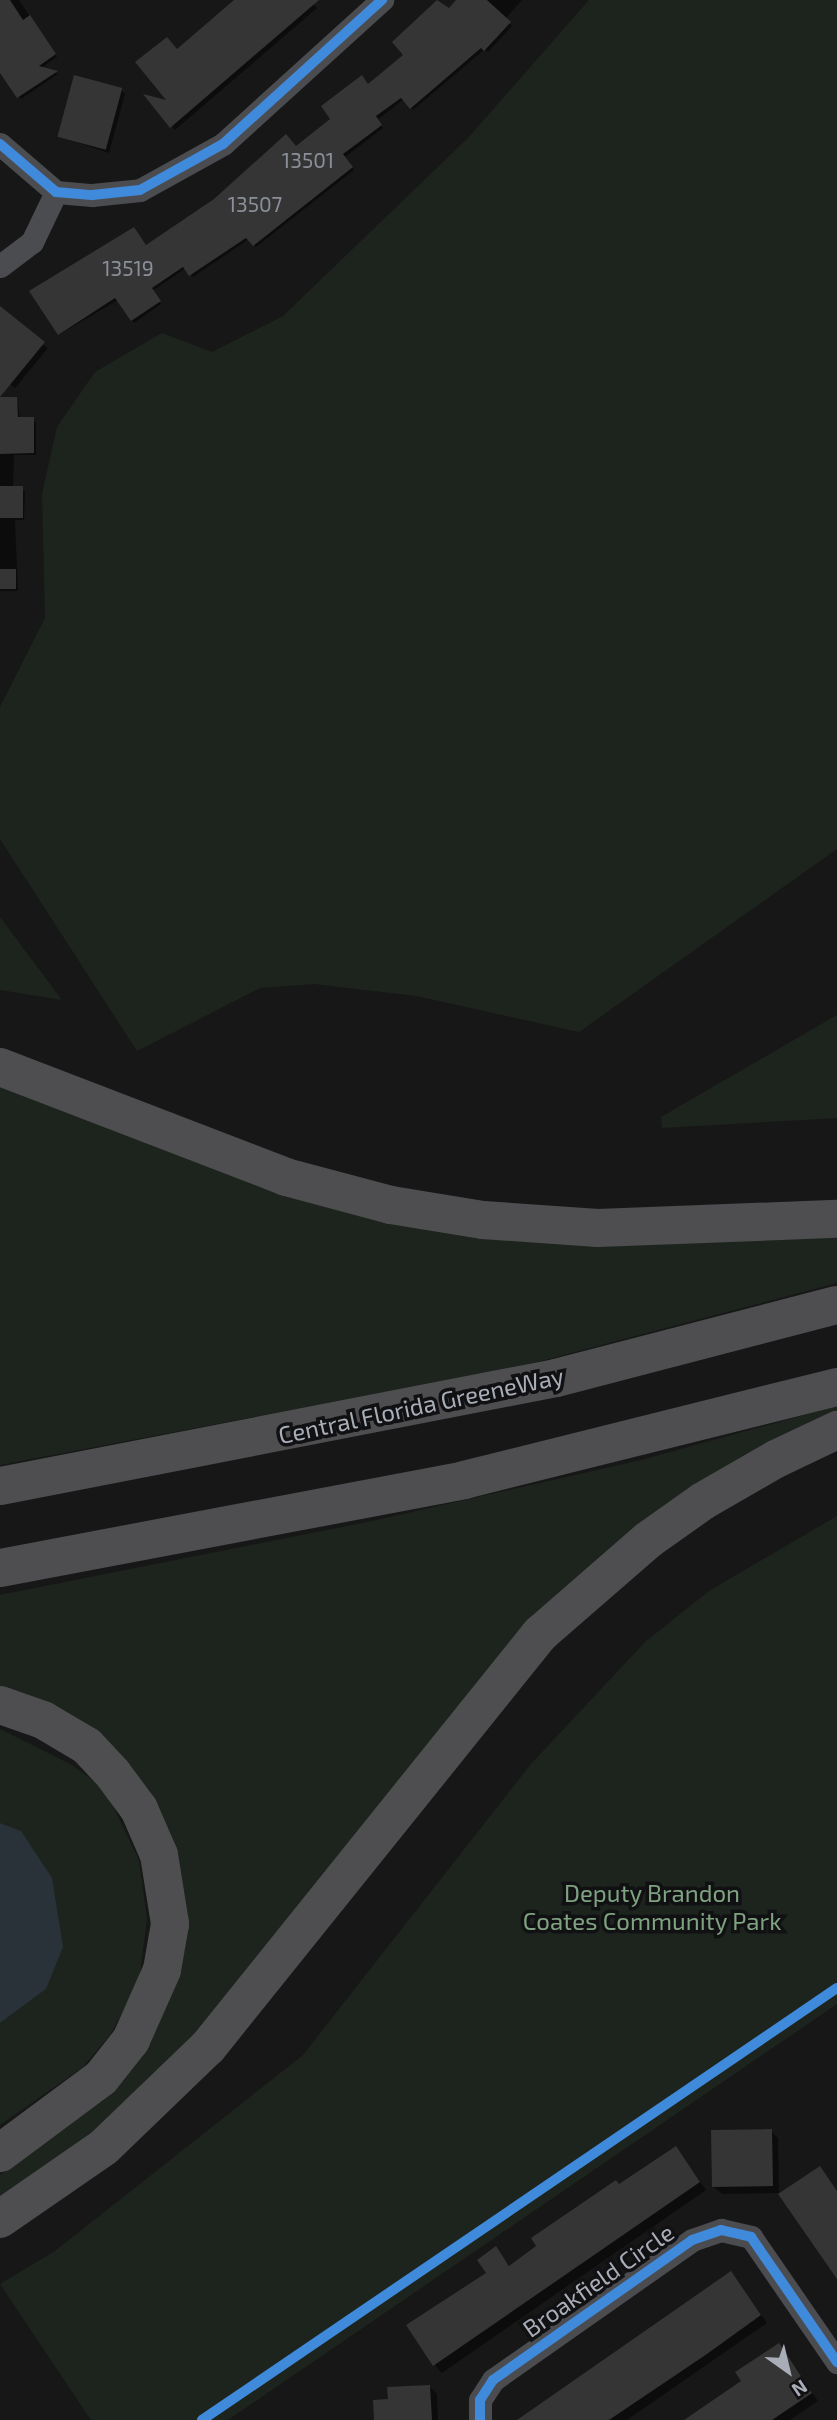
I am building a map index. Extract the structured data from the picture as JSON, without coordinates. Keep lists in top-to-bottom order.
{
  "streets": {
    "highway": ["Central Florida GreeneWay"],
    "street": ["Broakfield Circle"]
  },
  "parks": ["Deputy Brandon Coates Community Park"],
  "house_numbers": ["13501", "13507", "13519"],
  "north": "bottom right"
}
